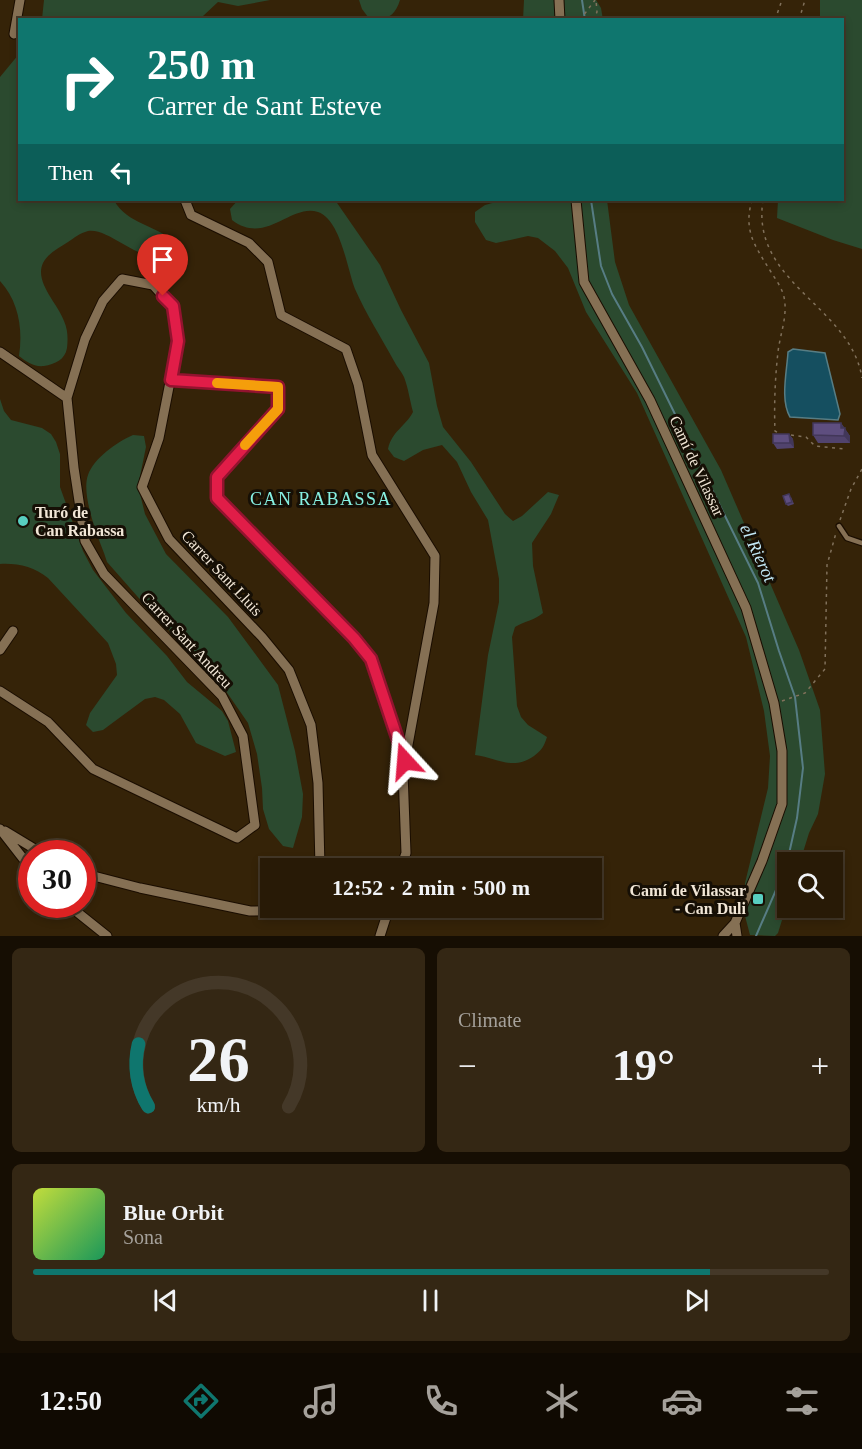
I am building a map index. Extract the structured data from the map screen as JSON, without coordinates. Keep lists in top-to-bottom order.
{
  "streets": {
    "street": ["Camí de Vilassar", "Carrer Sant Lluis", "Carrer Sant Andreu"]
  },
  "crossings": [
    ["Carrer Sant Lluis", "Carrer Sant Andreu"]
  ],
  "districts": ["CAN RABASSA"],
  "water": ["el Rierot"],
  "places": {
    "other": ["Turó de Can Rabassa"],
    "transit": ["Camí de Vilassar - Can Duli"]
  },
  "page": {
    "turn": ["250 m", "Carrer de Sant Esteve"],
    "then": "Then",
    "limit": "30",
    "trip": "12:52 · 2 min · 500 m",
    "tile": "Climate",
    "heat": ["−", "19°", "+"],
    "song": ["Blue Orbit", "Sona"],
    "tabs": "12:50",
    "gauge": ["26", "km/h"]
  }
}
